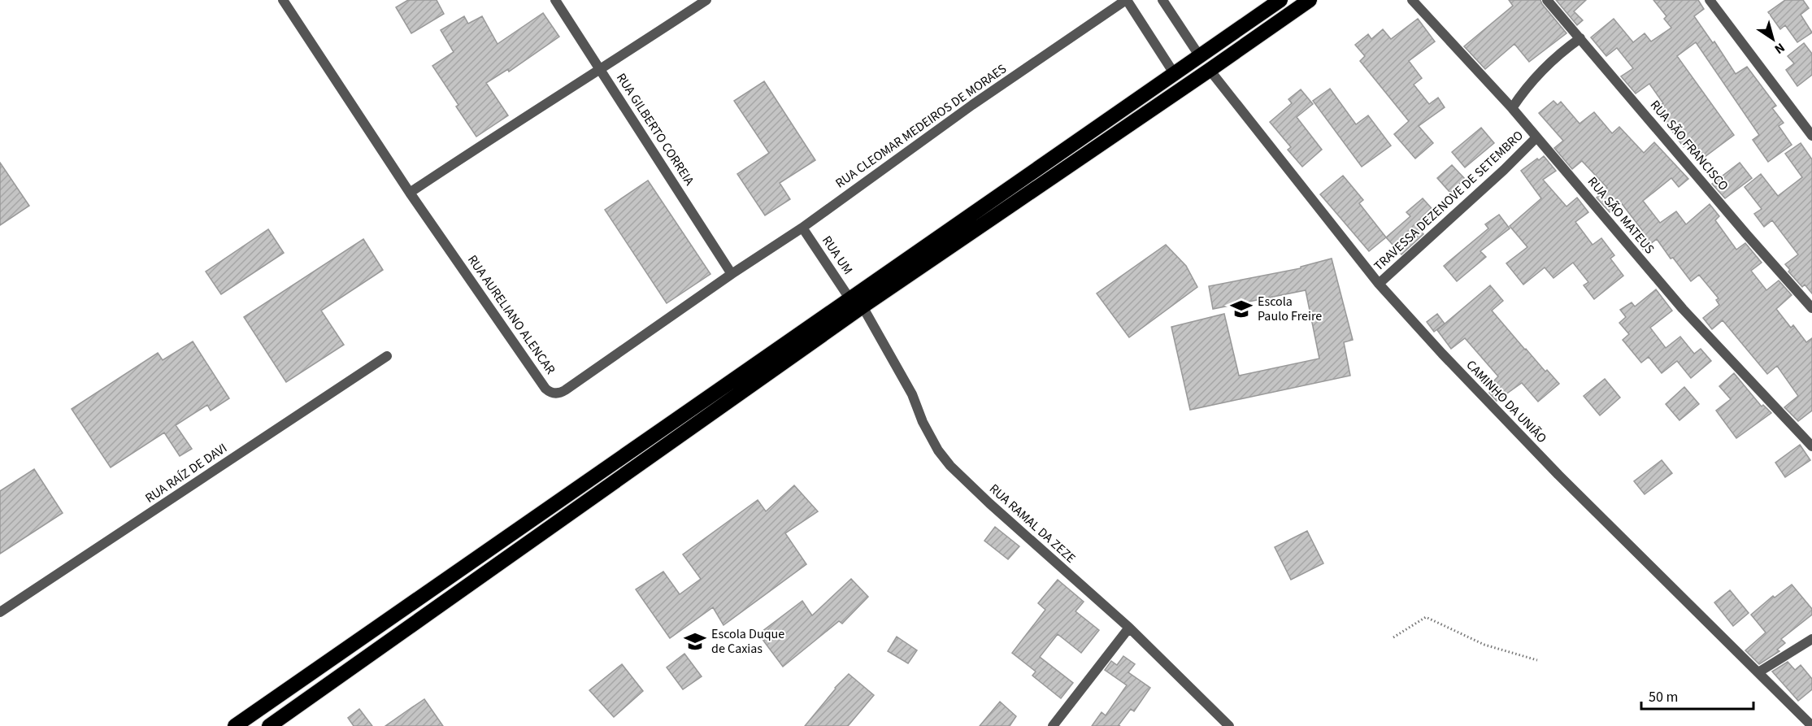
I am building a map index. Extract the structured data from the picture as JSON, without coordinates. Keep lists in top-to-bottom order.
{
  "streets": {
    "street": [
      "RUA CLEOMAR MEDEIROS DE MORAES",
      "RUA GILBERTO CORREIA",
      "RUA SÃO FRANCISCO",
      "TRAVESSA DEZENOVE DE SETEMBRO",
      "RUA SÃO MATEUS",
      "RUA UM",
      "RUA AURELIANO ALENCAR",
      "CAMINHO DA UNIÃO",
      "RUA RAÍZ DE DAVI",
      "RUA RAMAL DA ZEZE"
    ]
  },
  "crossings": [
    ["RUA CLEOMAR MEDEIROS DE MORAES", "RUA GILBERTO CORREIA"],
    ["RUA CLEOMAR MEDEIROS DE MORAES", "RUA UM"],
    ["RUA CLEOMAR MEDEIROS DE MORAES", "RUA AURELIANO ALENCAR"],
    ["RUA GILBERTO CORREIA", "RUA AURELIANO ALENCAR"],
    ["TRAVESSA DEZENOVE DE SETEMBRO", "RUA SÃO MATEUS"],
    ["TRAVESSA DEZENOVE DE SETEMBRO", "CAMINHO DA UNIÃO"]
  ],
  "places": {
    "school or university": ["Escola Paulo Freire", "Escola Duque de Caxias"]
  },
  "scale_bar": "50 m",
  "north": "bottom right"
}
